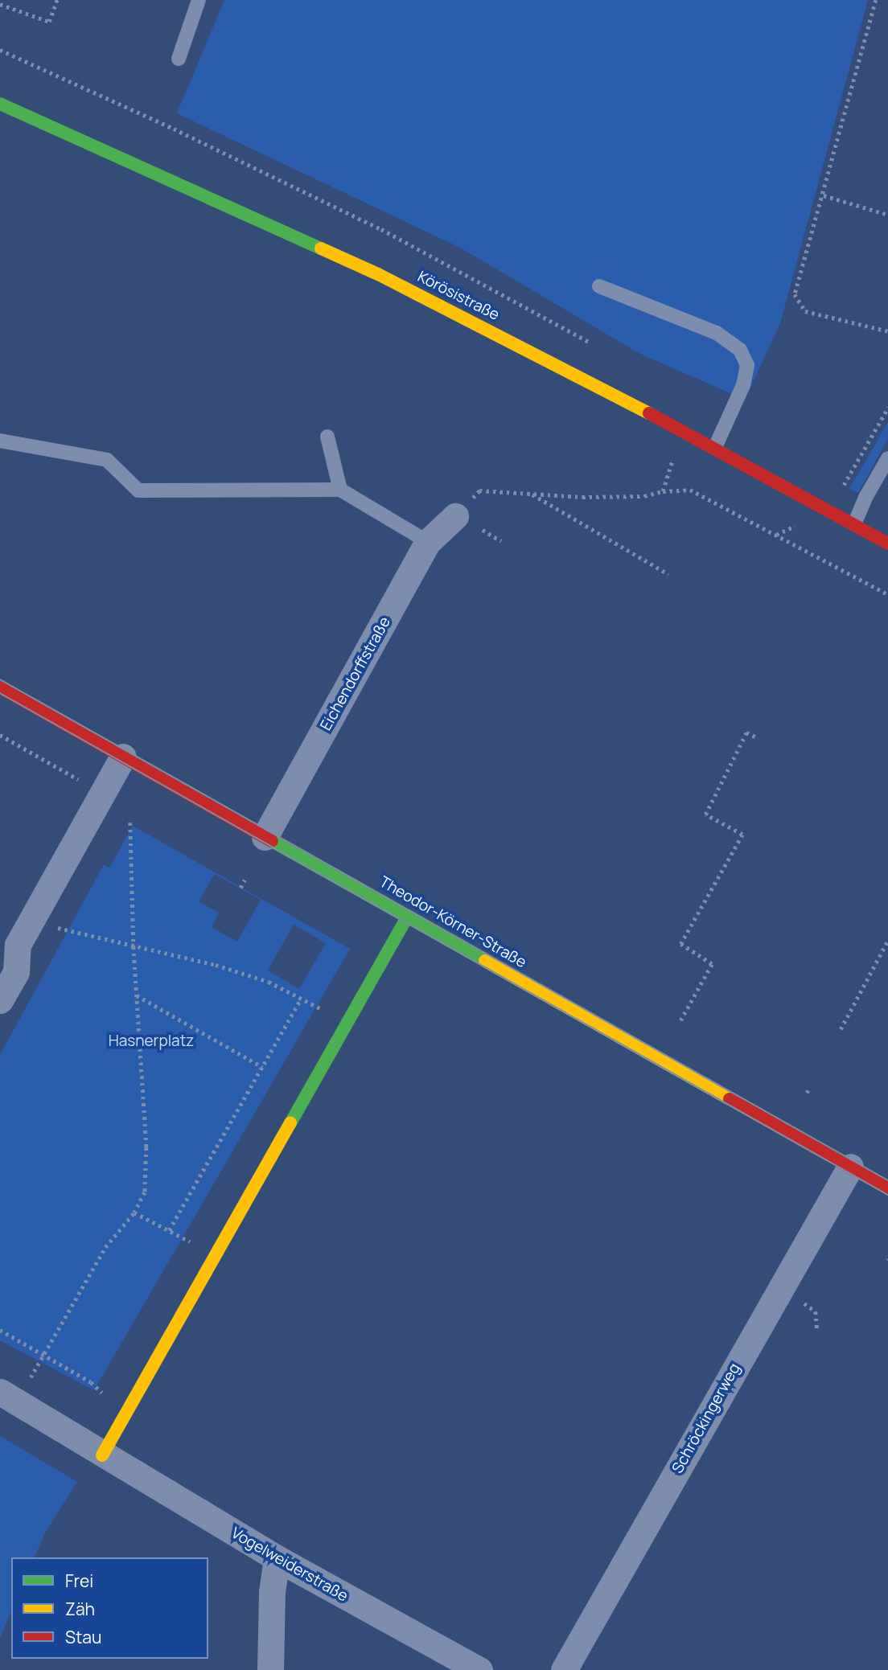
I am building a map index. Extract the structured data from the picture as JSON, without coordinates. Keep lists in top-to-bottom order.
{
  "streets": {
    "street": [
      "Körösistraße",
      "Eichendorffstraße",
      "Theodor-Körner-Straße",
      "Schröckingerweg",
      "Vogelweiderstraße"
    ]
  },
  "crossings": [
    ["Eichendorffstraße", "Theodor-Körner-Straße"],
    ["Theodor-Körner-Straße", "Schröckingerweg"]
  ],
  "parks": ["Hasnerplatz"],
  "legend": ["Frei", "Zäh", "Stau"]
}
